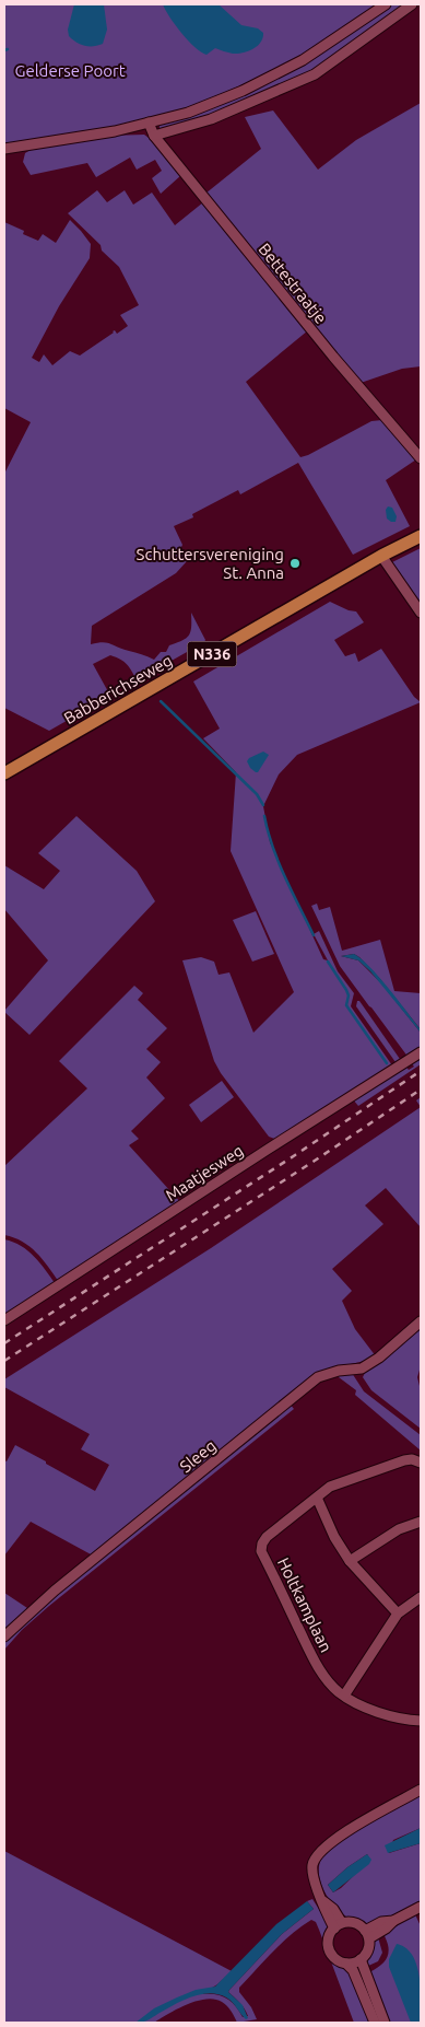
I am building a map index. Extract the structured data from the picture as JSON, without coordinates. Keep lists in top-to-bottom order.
{
  "streets": {
    "main road": ["N336", "Babberichseweg"],
    "street": [
      "Bettestraatje",
      "Maatjesweg",
      "Sleeg",
      "Holtkamplaan"
    ]
  },
  "parks": ["Gelderse Poort"],
  "places": ["Schuttersvereniging St. Anna"]
}
